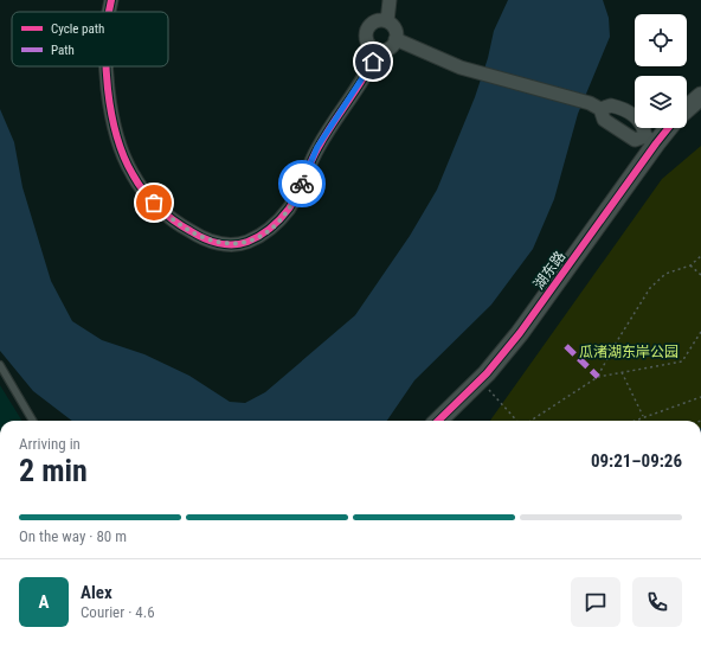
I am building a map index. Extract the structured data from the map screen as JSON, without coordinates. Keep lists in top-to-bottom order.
{
  "streets": {
    "street": ["湖东路"]
  },
  "parks": ["瓜渚湖东岸公园"],
  "legend": ["Cycle path", "Path"],
  "page": {
    "heading": ["2 min", "Arriving in", "09:21–09:26"],
    "panel": ["Alex", "Courier · 4.6"],
    "bar": "On the way · 80 m",
    "round": "A"
  }
}
